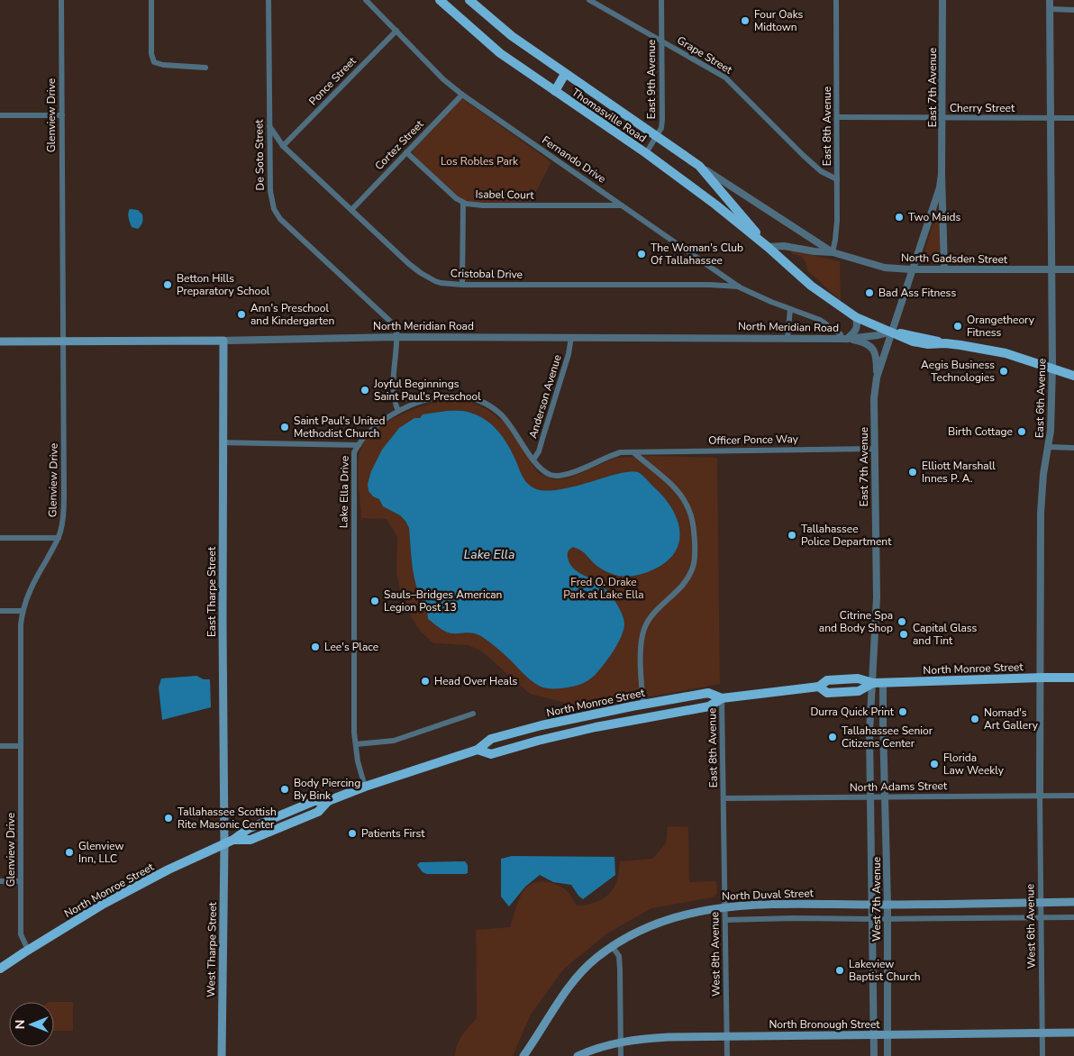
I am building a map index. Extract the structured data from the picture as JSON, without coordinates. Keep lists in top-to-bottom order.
{
  "streets": {
    "main road": [
      "Thomasville Road",
      "North Meridian Road",
      "East Tharpe Street",
      "North Monroe Street",
      "North Duval Street",
      "West Tharpe Street",
      "North Bronough Street"
    ],
    "street": [
      "Grape Street",
      "East 9th Avenue",
      "Ponce Street",
      "East 7th Avenue",
      "Cherry Street",
      "Glenview Drive",
      "East 8th Avenue",
      "Cortez Street",
      "De Soto Street",
      "Fernando Drive",
      "Isabel Court",
      "North Gadsden Street",
      "Cristobal Drive",
      "Anderson Avenue",
      "East 6th Avenue",
      "Officer Ponce Way",
      "Lake Ella Drive",
      "North Adams Street",
      "West 7th Avenue",
      "West 6th Avenue",
      "West 8th Avenue"
    ]
  },
  "crossings": [
    ["Grape Street", "East 9th Avenue"],
    ["Grape Street", "East 8th Avenue"],
    ["East 9th Avenue", "Thomasville Road"],
    ["Ponce Street", "Fernando Drive"],
    ["Ponce Street", "Cristobal Drive"],
    ["East 7th Avenue", "Cherry Street"],
    ["East 7th Avenue", "Thomasville Road"],
    ["East 7th Avenue", "North Gadsden Street"],
    ["East 7th Avenue", "North Meridian Road"],
    ["East 7th Avenue", "Officer Ponce Way"],
    ["East 7th Avenue", "North Monroe Street"],
    ["East 7th Avenue", "North Adams Street"],
    ["East 7th Avenue", "West 7th Avenue"],
    ["Cherry Street", "East 8th Avenue"],
    ["Cherry Street", "East 6th Avenue"],
    ["Glenview Drive", "North Meridian Road"],
    ["Glenview Drive", "North Monroe Street"],
    ["Thomasville Road", "North Gadsden Street"],
    ["Thomasville Road", "North Meridian Road"],
    ["Thomasville Road", "East 6th Avenue"],
    ["East 8th Avenue", "North Gadsden Street"],
    ["East 8th Avenue", "North Monroe Street"],
    ["East 8th Avenue", "North Adams Street"],
    ["East 8th Avenue", "West 8th Avenue"],
    ["Cortez Street", "Fernando Drive"],
    ["Cortez Street", "Isabel Court"],
    ["Cortez Street", "Cristobal Drive"],
    ["De Soto Street", "Cristobal Drive"],
    ["De Soto Street", "North Meridian Road"],
    ["Fernando Drive", "Isabel Court"],
    ["Fernando Drive", "Cristobal Drive"],
    ["Fernando Drive", "North Meridian Road"],
    ["North Gadsden Street", "East 6th Avenue"],
    ["North Meridian Road", "Anderson Avenue"],
    ["North Meridian Road", "East Tharpe Street"],
    ["Anderson Avenue", "Lake Ella Drive"],
    ["East 6th Avenue", "North Monroe Street"],
    ["East 6th Avenue", "North Adams Street"],
    ["East 6th Avenue", "West 6th Avenue"],
    ["Officer Ponce Way", "Lake Ella Drive"],
    ["Lake Ella Drive", "North Monroe Street"],
    ["East Tharpe Street", "North Monroe Street"],
    ["East Tharpe Street", "West Tharpe Street"],
    ["North Monroe Street", "West Tharpe Street"],
    ["North Adams Street", "West 7th Avenue"],
    ["North Adams Street", "West 6th Avenue"],
    ["North Adams Street", "West 8th Avenue"],
    ["North Duval Street", "West 7th Avenue"],
    ["North Duval Street", "West 6th Avenue"],
    ["North Duval Street", "West 8th Avenue"],
    ["West 7th Avenue", "North Bronough Street"],
    ["West 6th Avenue", "North Bronough Street"],
    ["West 8th Avenue", "North Bronough Street"]
  ],
  "water": ["Lake Ella"],
  "parks": ["Los Robles Park", "Fred O. Drake Park at Lake Ella"],
  "places": [
    "Four Oaks Midtown",
    "Two Maids",
    "The Woman's Club Of Tallahassee",
    "Betton Hills Preparatory School",
    "Bad Ass Fitness",
    "Ann's Preschool and Kindergarten",
    "Orangetheory Fitness",
    "Aegis Business Technologies",
    "Joyful Beginnings Saint Paul's Preschool",
    "Saint Paul's United Methodist Church",
    "Birth Cottage",
    "Elliott Marshall Innes P. A.",
    "Tallahassee Police Department",
    "Sauls–Bridges American Legion Post 13",
    "Citrine Spa and Body Shop",
    "Capital Glass and Tint",
    "Lee's Place",
    "Head Over Heals",
    "Durra Quick Print",
    "Nomad's Art Gallery",
    "Tallahassee Senior Citizens Center",
    "Florida Law Weekly",
    "Body Piercing By Bink",
    "Tallahassee Scottish Rite Masonic Center",
    "Patients First",
    "Glenview Inn, LLC",
    "Lakeview Baptist Church"
  ],
  "north": "left"
}
